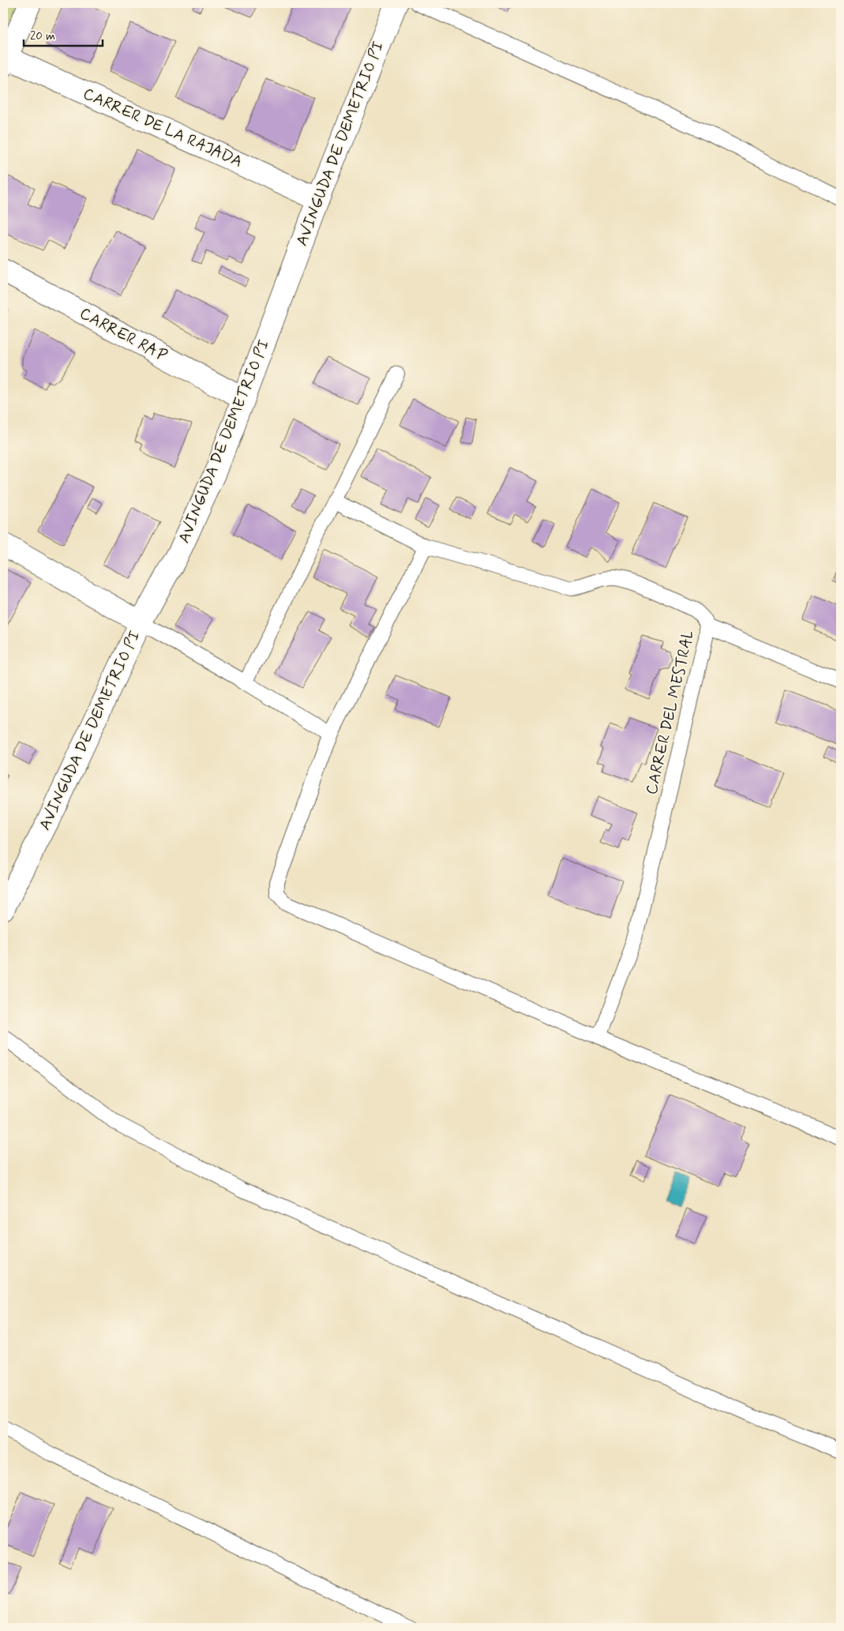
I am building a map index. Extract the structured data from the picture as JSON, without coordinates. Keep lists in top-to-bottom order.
{
  "streets": {
    "street": ["CARRER DE LA RAJADA", "AVINGUDA DE DEMETRIO PI", "CARRER RAP"],
    "lane": ["CARRER DEL MESTRAL"]
  },
  "crossings": [
    ["CARRER DE LA RAJADA", "AVINGUDA DE DEMETRIO PI"],
    ["AVINGUDA DE DEMETRIO PI", "CARRER RAP"]
  ],
  "scale_bar": "20 m"
}
